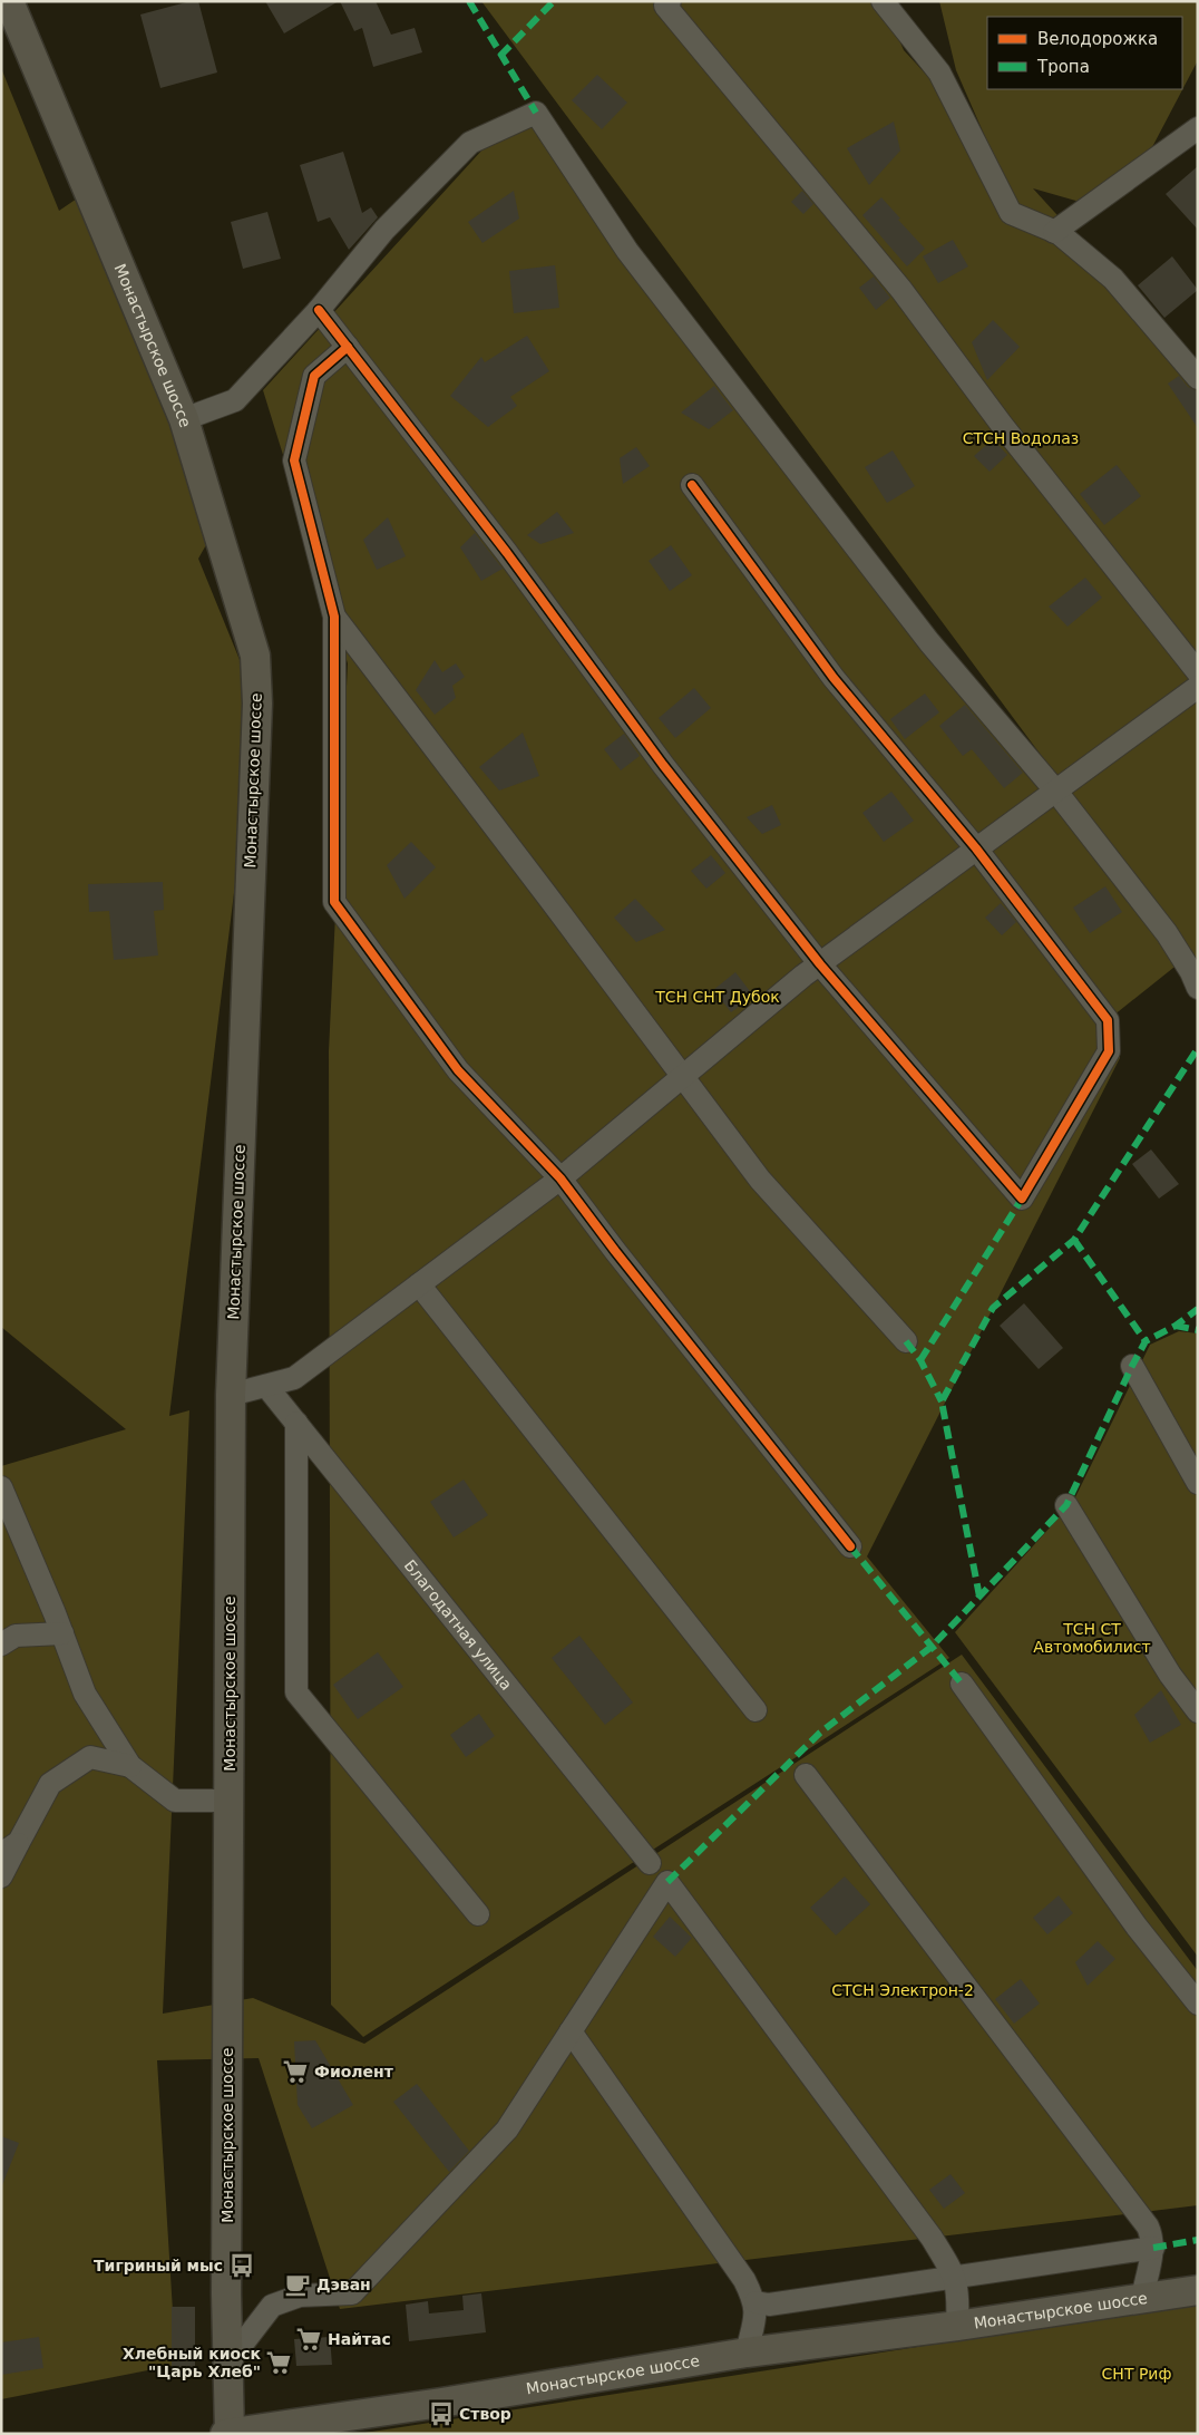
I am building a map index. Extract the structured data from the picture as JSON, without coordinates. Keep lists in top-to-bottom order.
{
  "streets": {
    "main road": ["Монастырское шоссе"],
    "street": ["Благодатная улица"]
  },
  "parks": [
    "СТСН Водолаз",
    "ТСН СНТ Дубок",
    "ТСН СТ Автомобилист",
    "СТСН Электрон-2",
    "СНТ Риф"
  ],
  "places": {
    "supermarket": ["Фиолент", "Найтас", "Хлебный киоск \"Царь Хлеб\""],
    "bus stop": ["Тигриный мыс", "Створ"],
    "cafe": ["Дэван"]
  },
  "legend": ["Велодорожка", "Тропа"]
}
